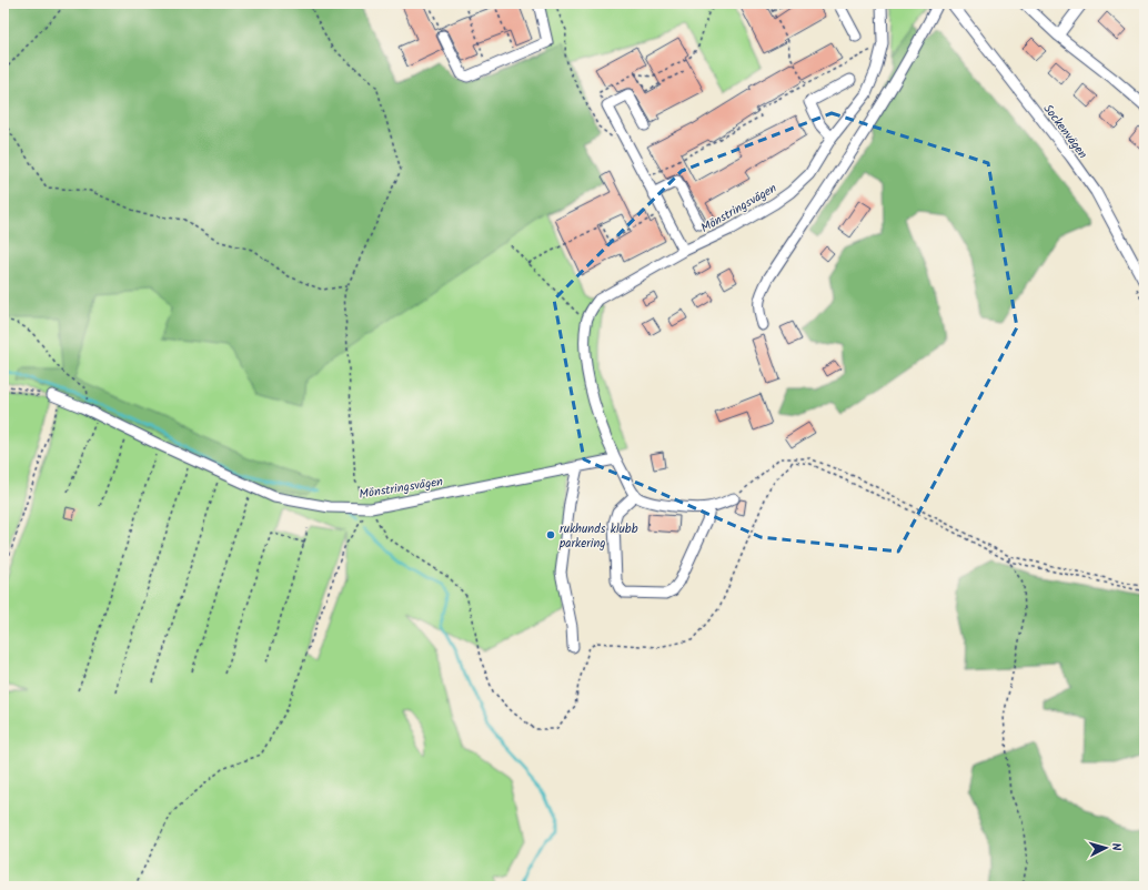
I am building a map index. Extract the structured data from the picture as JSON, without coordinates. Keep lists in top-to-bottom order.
{
  "streets": {
    "street": ["Sockenvägen", "Mönstringsvägen"]
  },
  "places": ["rukhunds klubb parkering"],
  "north": "right"
}
